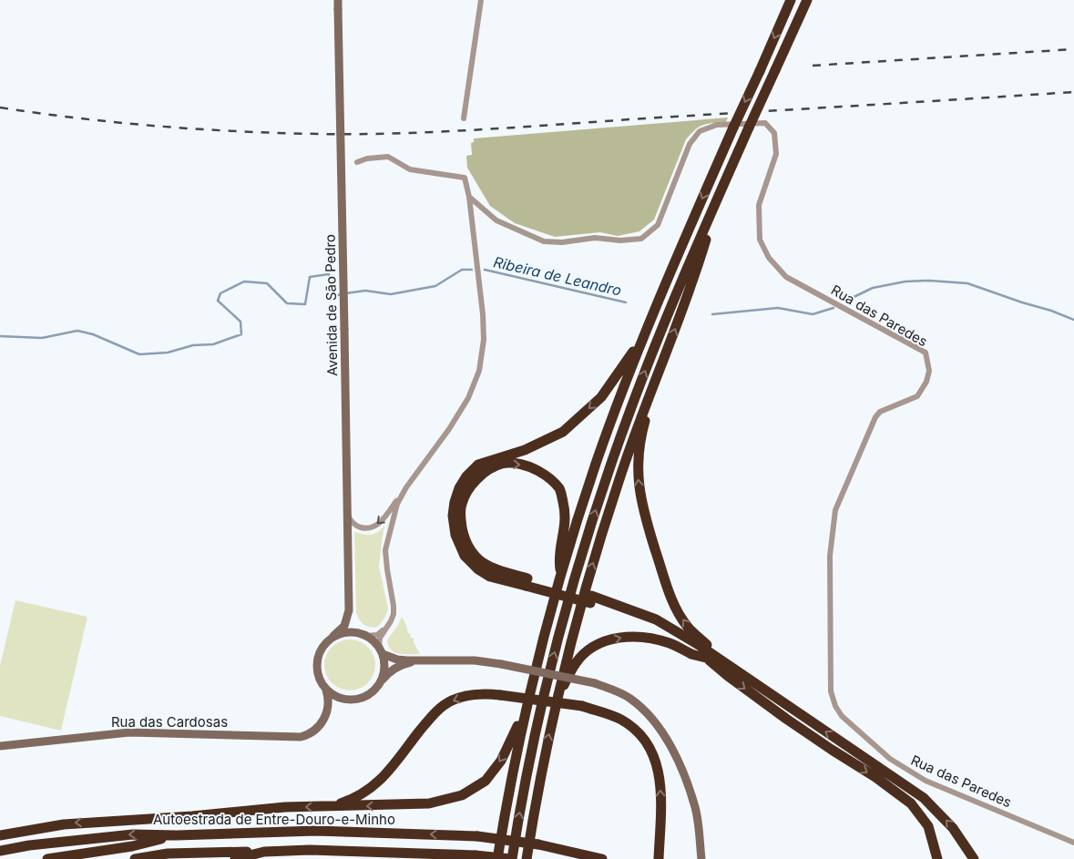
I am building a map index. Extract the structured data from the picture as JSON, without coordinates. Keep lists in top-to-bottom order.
{
  "streets": {
    "highway": ["Autoestrada de Entre-Douro-e-Minho"],
    "street": ["Avenida de São Pedro", "Rua das Paredes", "Rua das Cardosas"]
  },
  "crossings": [
    ["Avenida de São Pedro", "Rua das Cardosas"]
  ],
  "water": ["Ribeira de Leandro"]
}
